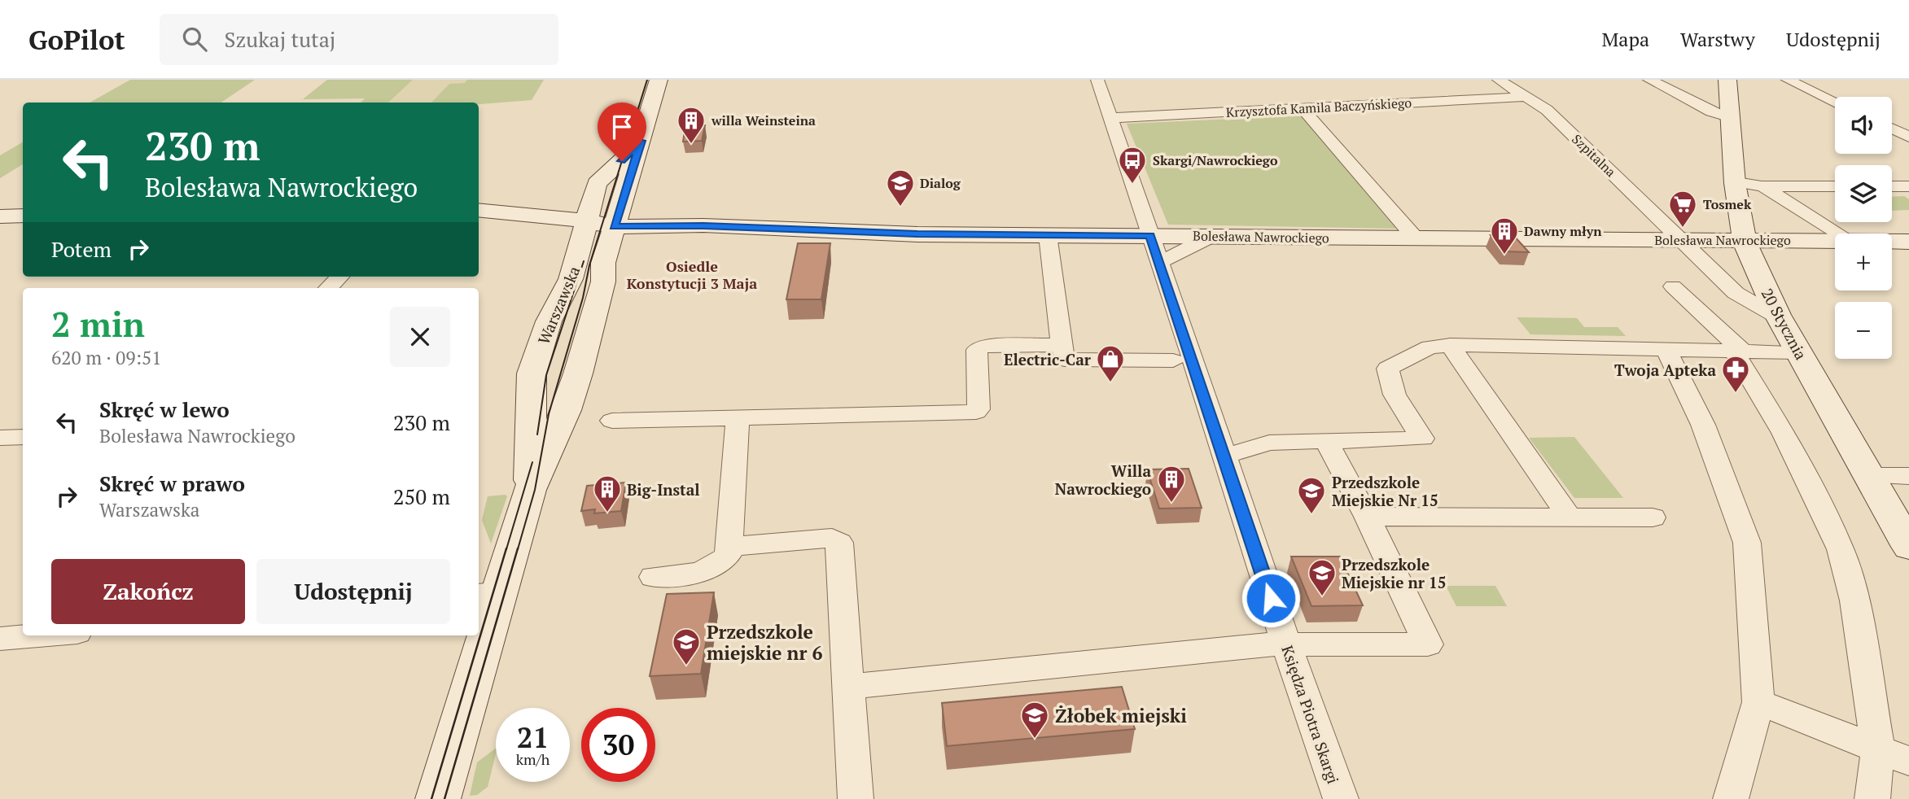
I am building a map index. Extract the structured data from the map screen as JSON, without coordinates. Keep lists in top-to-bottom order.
{
  "streets": {
    "street": [
      "Krzysztofa Kamila Baczyńskiego",
      "Szpitalna",
      "Bolesława Nawrockiego",
      "Warszawska",
      "20 Stycznia",
      "Księdza Piotra Skargi"
    ]
  },
  "crossings": [
    ["Krzysztofa Kamila Baczyńskiego", "Szpitalna"],
    ["Krzysztofa Kamila Baczyńskiego", "Księdza Piotra Skargi"],
    ["Szpitalna", "Bolesława Nawrockiego"],
    ["Szpitalna", "20 Stycznia"],
    ["Bolesława Nawrockiego", "Warszawska"],
    ["Bolesława Nawrockiego", "20 Stycznia"],
    ["Bolesława Nawrockiego", "Księdza Piotra Skargi"]
  ],
  "districts": ["Osiedle Konstytucji 3 Maja"],
  "places": {
    "building": [
      "willa Weinsteina",
      "Dawny młyn",
      "Willa Nawrockiego",
      "Big-Instal"
    ],
    "bus stop": ["Skargi/Nawrockiego"],
    "school or university": [
      "Dialog",
      "Przedszkole Miejskie Nr 15",
      "Przedszkole Miejskie nr 15",
      "Przedszkole miejskie nr 6",
      "Żłobek miejski"
    ],
    "supermarket": ["Tosmek"],
    "shop": ["Electric-Car"],
    "pharmacy": ["Twoja Apteka"]
  },
  "page": {
    "header": "GoPilot",
    "search": "Szukaj tutaj",
    "nav": ["Mapa", "Warstwy", "Udostępnij"],
    "map_buttons": ["+", "−"],
    "turn": ["230 m", "Bolesława Nawrockiego"],
    "then": "Potem",
    "heading": ["2 min", "620 m · 09:51"],
    "list": [
      {
        "name": "Skręć w lewo",
        "note": "Bolesława Nawrockiego",
        "value": "230 m"
      },
      {
        "name": "Skręć w prawo",
        "note": "Warszawska",
        "value": "250 m"
      }
    ],
    "buttons": ["Zakończ", "Udostępnij"],
    "speed": "21 km/h",
    "limit": "30"
  }
}
